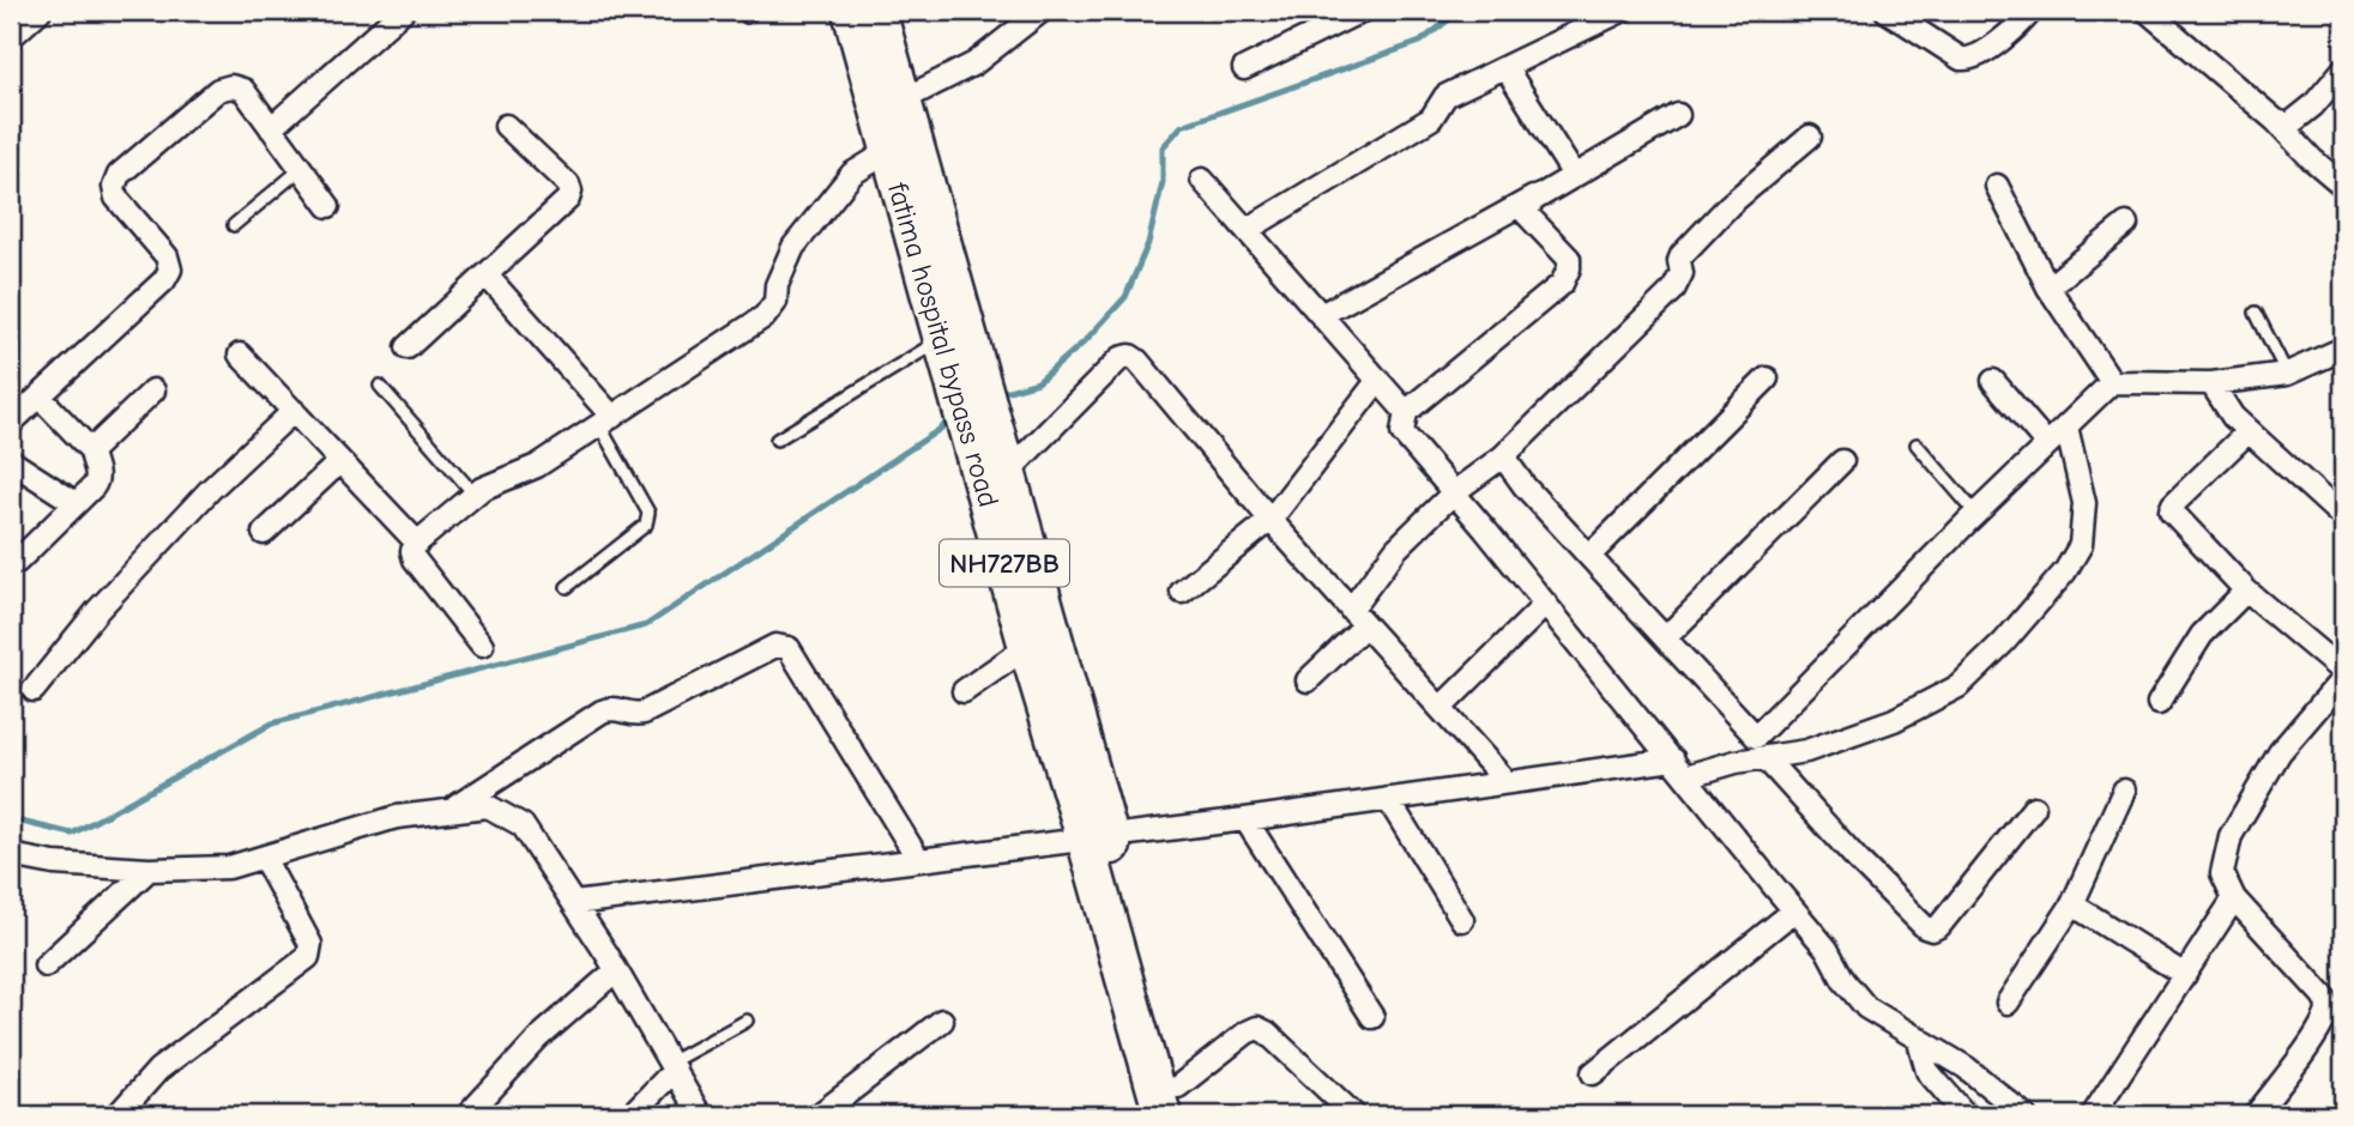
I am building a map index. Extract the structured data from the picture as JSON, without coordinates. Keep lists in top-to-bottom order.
{
  "streets": {
    "highway": ["fatima hospital bypass road", "NH727BB"]
  }
}
